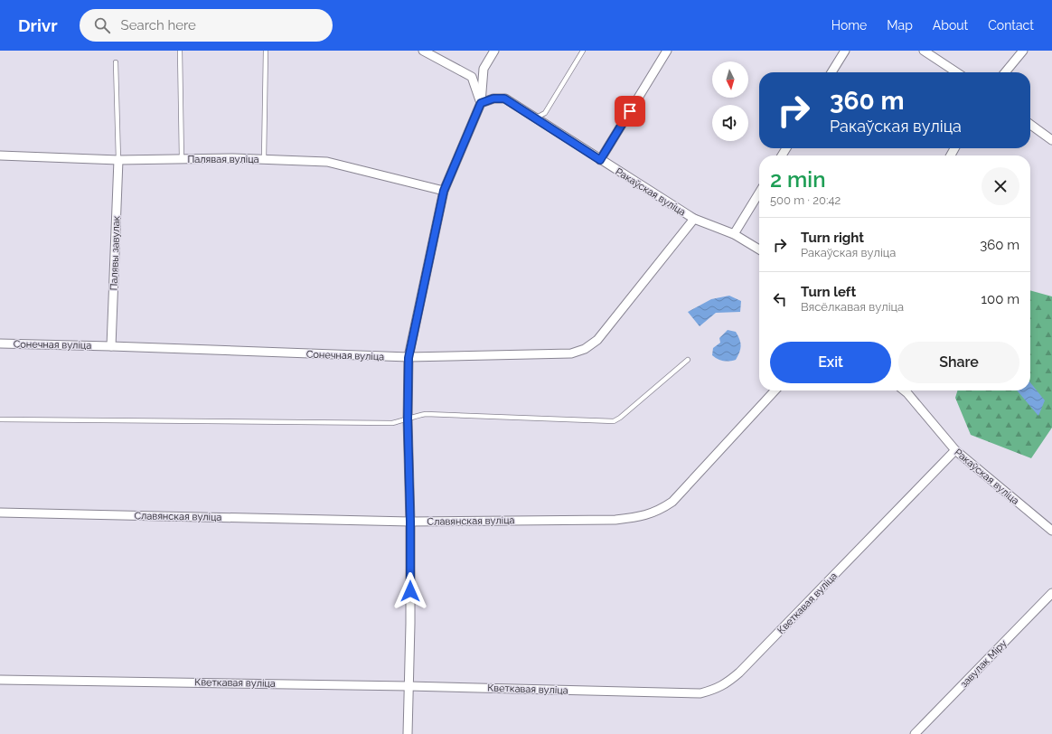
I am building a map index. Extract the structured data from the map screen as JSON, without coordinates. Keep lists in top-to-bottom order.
{
  "streets": {
    "street": [
      "Палявая вуліца",
      "Ракаўская вуліца",
      "Палявы завулак",
      "Сонечная вуліца",
      "Славянская вуліца",
      "Кветкавая вуліца",
      "завулак Міру"
    ]
  },
  "crossings": [
    ["Палявая вуліца", "Палявы завулак"],
    ["Ракаўская вуліца", "Сонечная вуліца"],
    ["Ракаўская вуліца", "Кветкавая вуліца"],
    ["Палявы завулак", "Сонечная вуліца"]
  ],
  "north": "bottom",
  "page": {
    "header": "Drivr",
    "search": "Search here",
    "nav": [
      "Home",
      "Map",
      "About",
      "Contact"
    ],
    "turn": ["360 m", "Ракаўская вуліца"],
    "heading": ["2 min", "500 m · 20:42"],
    "list": [
      {
        "name": "Turn right",
        "note": "Ракаўская вуліца",
        "value": "360 m"
      },
      {
        "name": "Turn left",
        "note": "Вясёлкавая вуліца",
        "value": "100 m"
      }
    ],
    "buttons": ["Exit", "Share"]
  }
}
